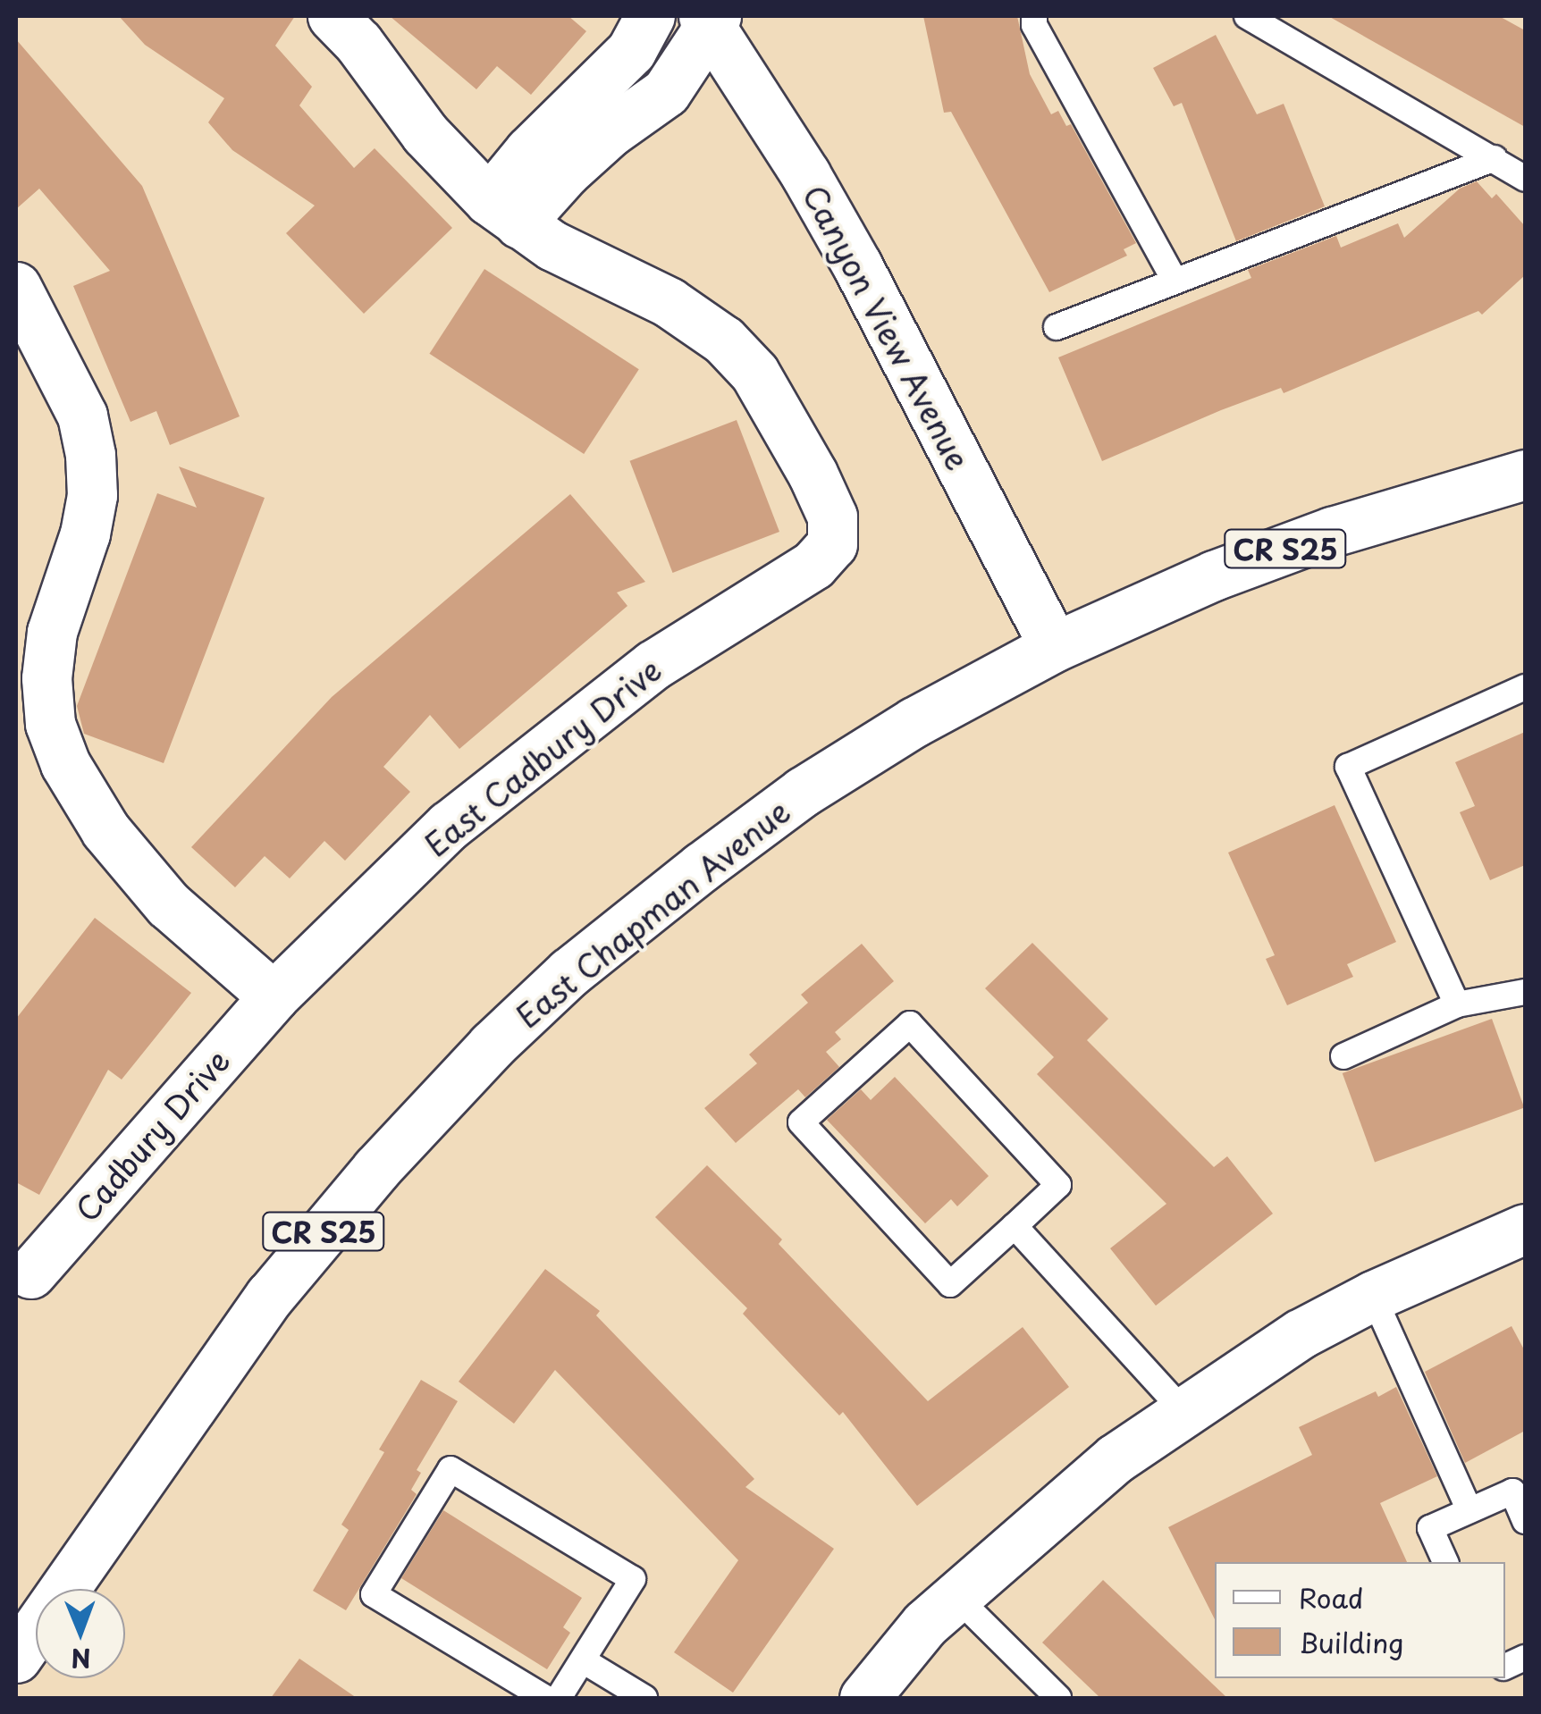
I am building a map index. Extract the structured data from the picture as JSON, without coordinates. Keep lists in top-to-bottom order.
{
  "streets": {
    "street": [
      "Canyon View Avenue",
      "CR S25",
      "East Cadbury Drive",
      "East Chapman Avenue",
      "Cadbury Drive"
    ]
  },
  "crossings": [
    ["Canyon View Avenue", "East Chapman Avenue"],
    ["East Cadbury Drive", "Cadbury Drive"]
  ],
  "legend": ["Road", "Building"],
  "north": "bottom"
}
